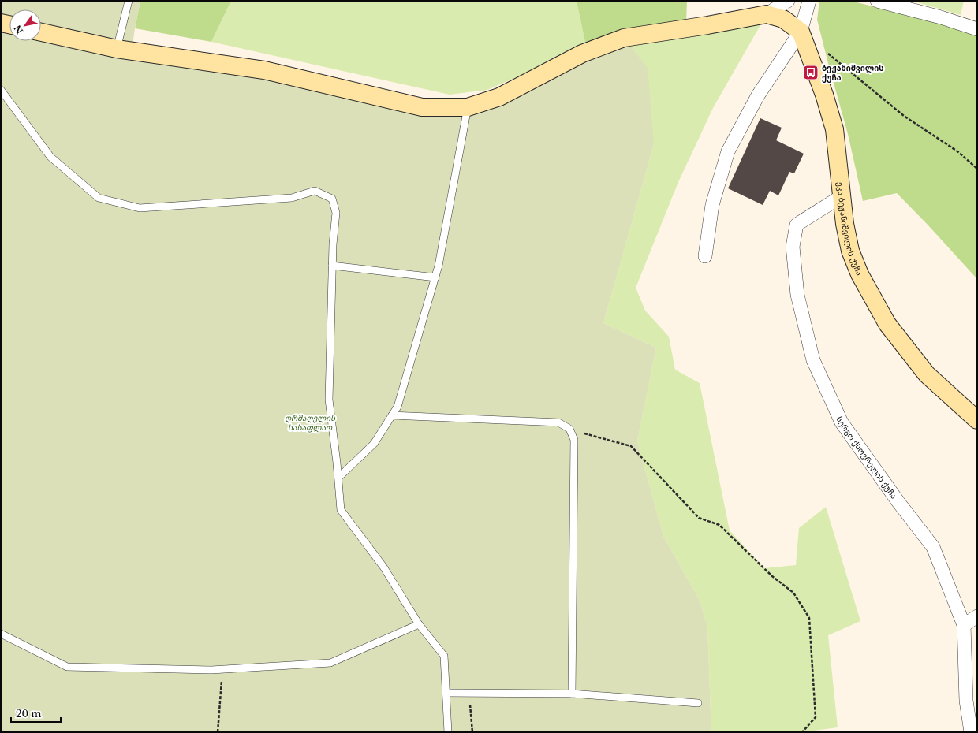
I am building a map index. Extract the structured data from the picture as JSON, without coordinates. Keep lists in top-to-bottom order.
{
  "streets": {
    "street": ["ეკა ბეჟანიშვილის ქუჩა", "სერგო ქსოვრელის ქუჩა"]
  },
  "crossings": [
    ["ეკა ბეჟანიშვილის ქუჩა", "სერგო ქსოვრელის ქუჩა"]
  ],
  "parks": ["ღრმაღელის სასაფლაო"],
  "places": {
    "bus stop": ["ბეჟანიშვილის ქუჩა"]
  },
  "scale_bar": "20 m",
  "north": "bottom left"
}
